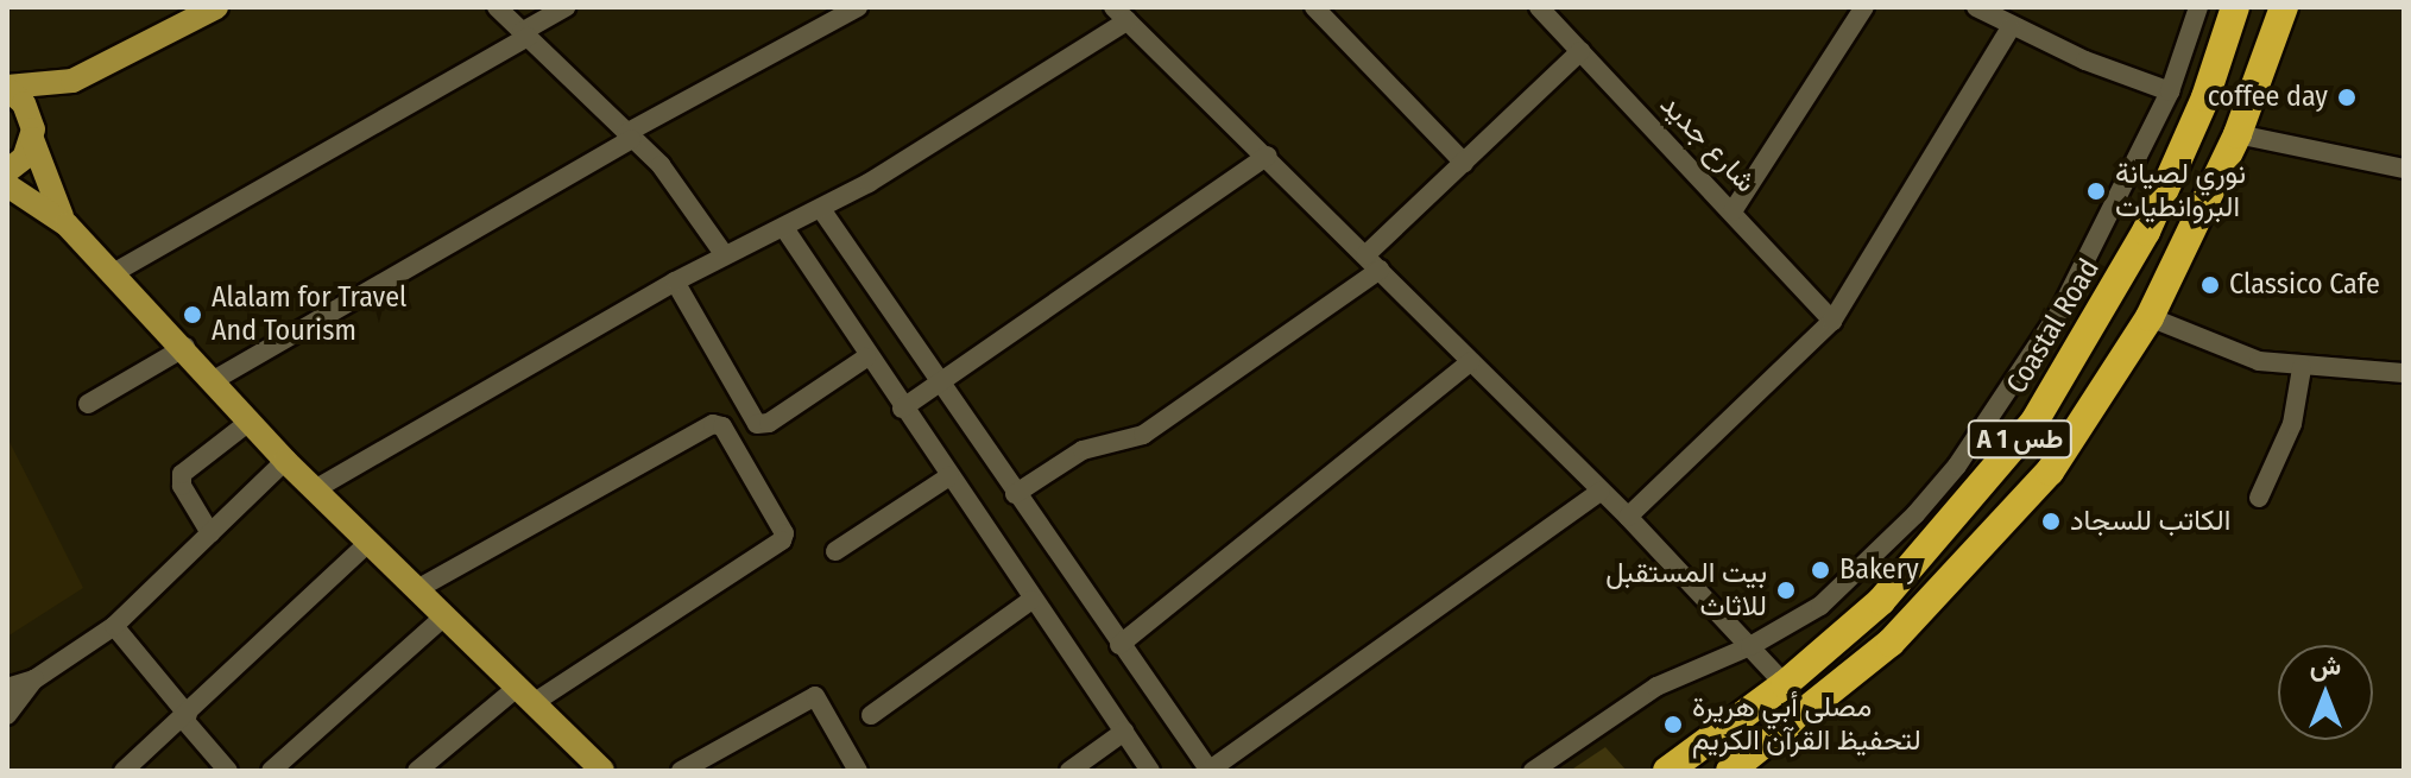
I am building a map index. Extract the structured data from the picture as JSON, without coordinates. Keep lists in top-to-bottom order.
{
  "streets": {
    "highway": ["Coastal Road", "A 1 طس"],
    "street": ["شارع جديد"]
  },
  "places": [
    "coffee day",
    "نوري لصيانة البروانطيات",
    "Classico Cafe",
    "Alalam for Travel And Tourism",
    "الكاتب للسجاد",
    "Bakery",
    "بيت المستقبل للاثاث",
    "مصلى أبي هريرة لتحفيظ القرآن الكريم"
  ],
  "north": "top"
}
